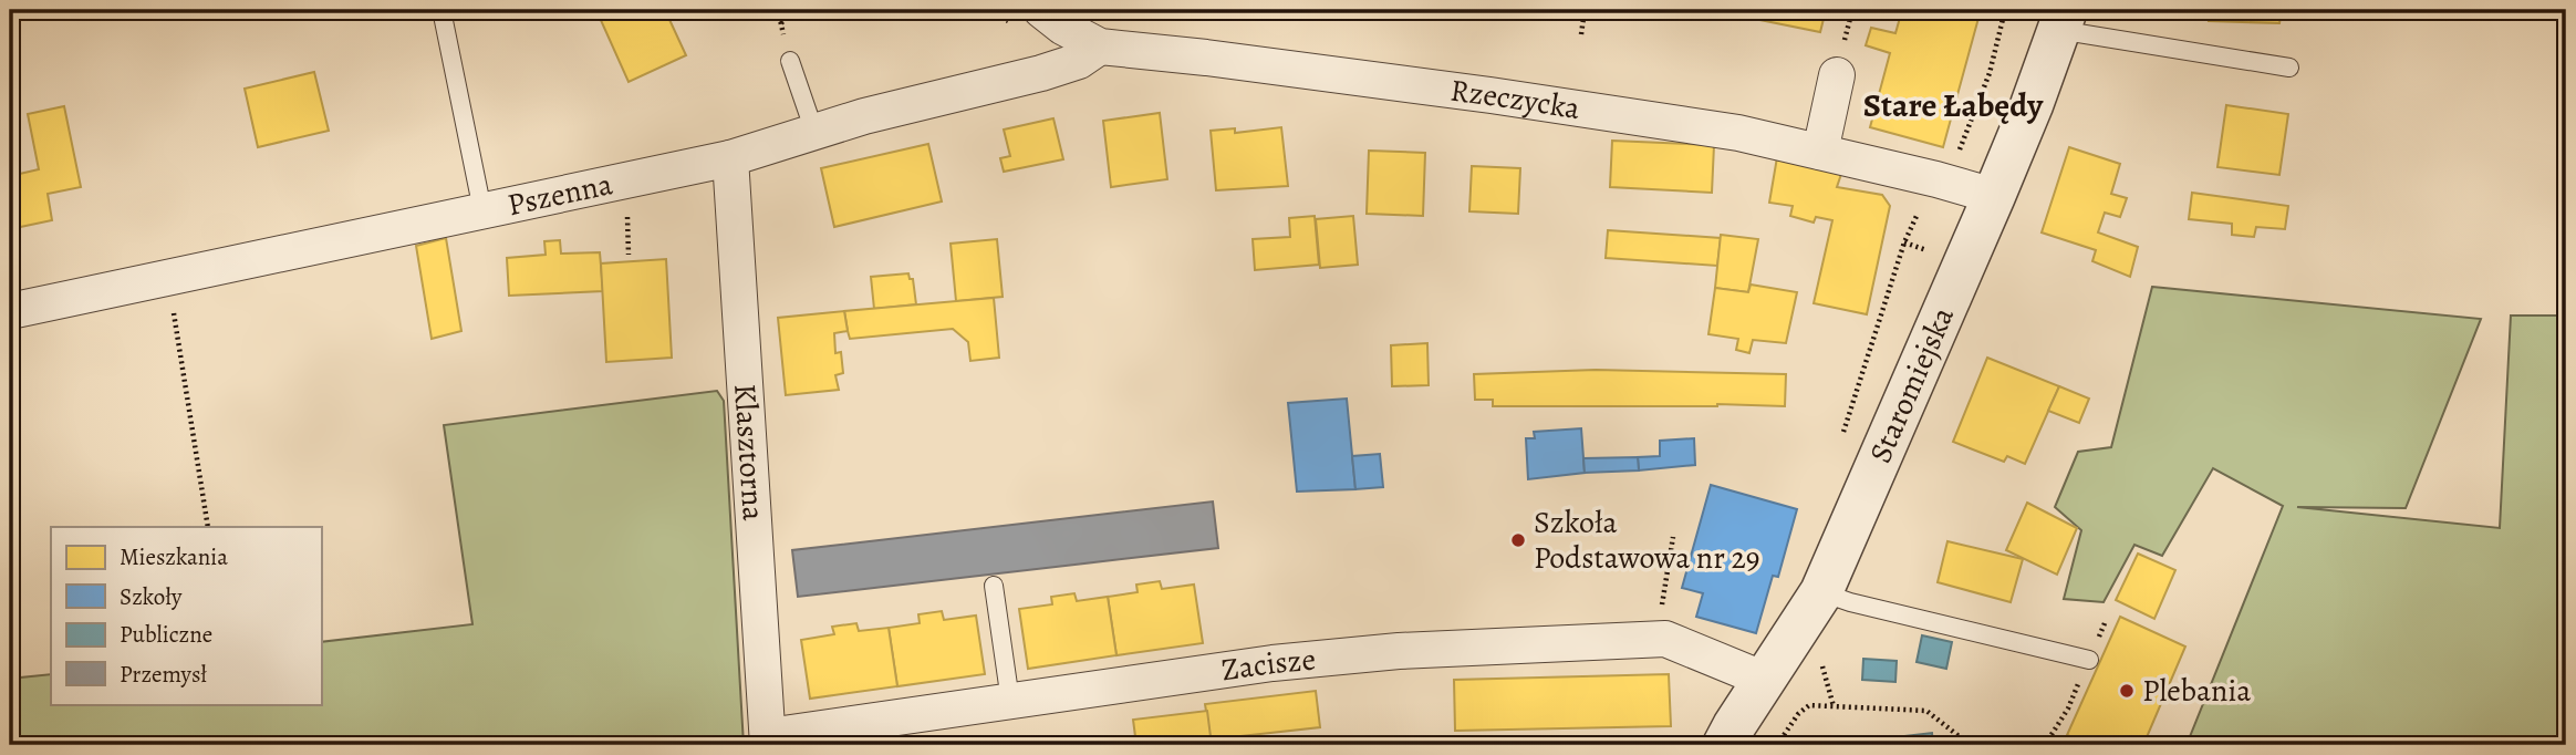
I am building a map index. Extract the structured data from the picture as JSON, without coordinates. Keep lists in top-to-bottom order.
{
  "streets": {
    "street": [
      "Rzeczycka",
      "Pszenna",
      "Staromiejska",
      "Klasztorna",
      "Zacisze"
    ]
  },
  "crossings": [
    ["Rzeczycka", "Pszenna"],
    ["Rzeczycka", "Staromiejska"],
    ["Pszenna", "Klasztorna"],
    ["Staromiejska", "Zacisze"],
    ["Klasztorna", "Zacisze"]
  ],
  "districts": ["Stare Łabędy"],
  "places": ["Szkoła Podstawowa nr 29", "Plebania"],
  "legend": [
    "Mieszkania",
    "Szkoły",
    "Publiczne",
    "Przemysł"
  ]
}
